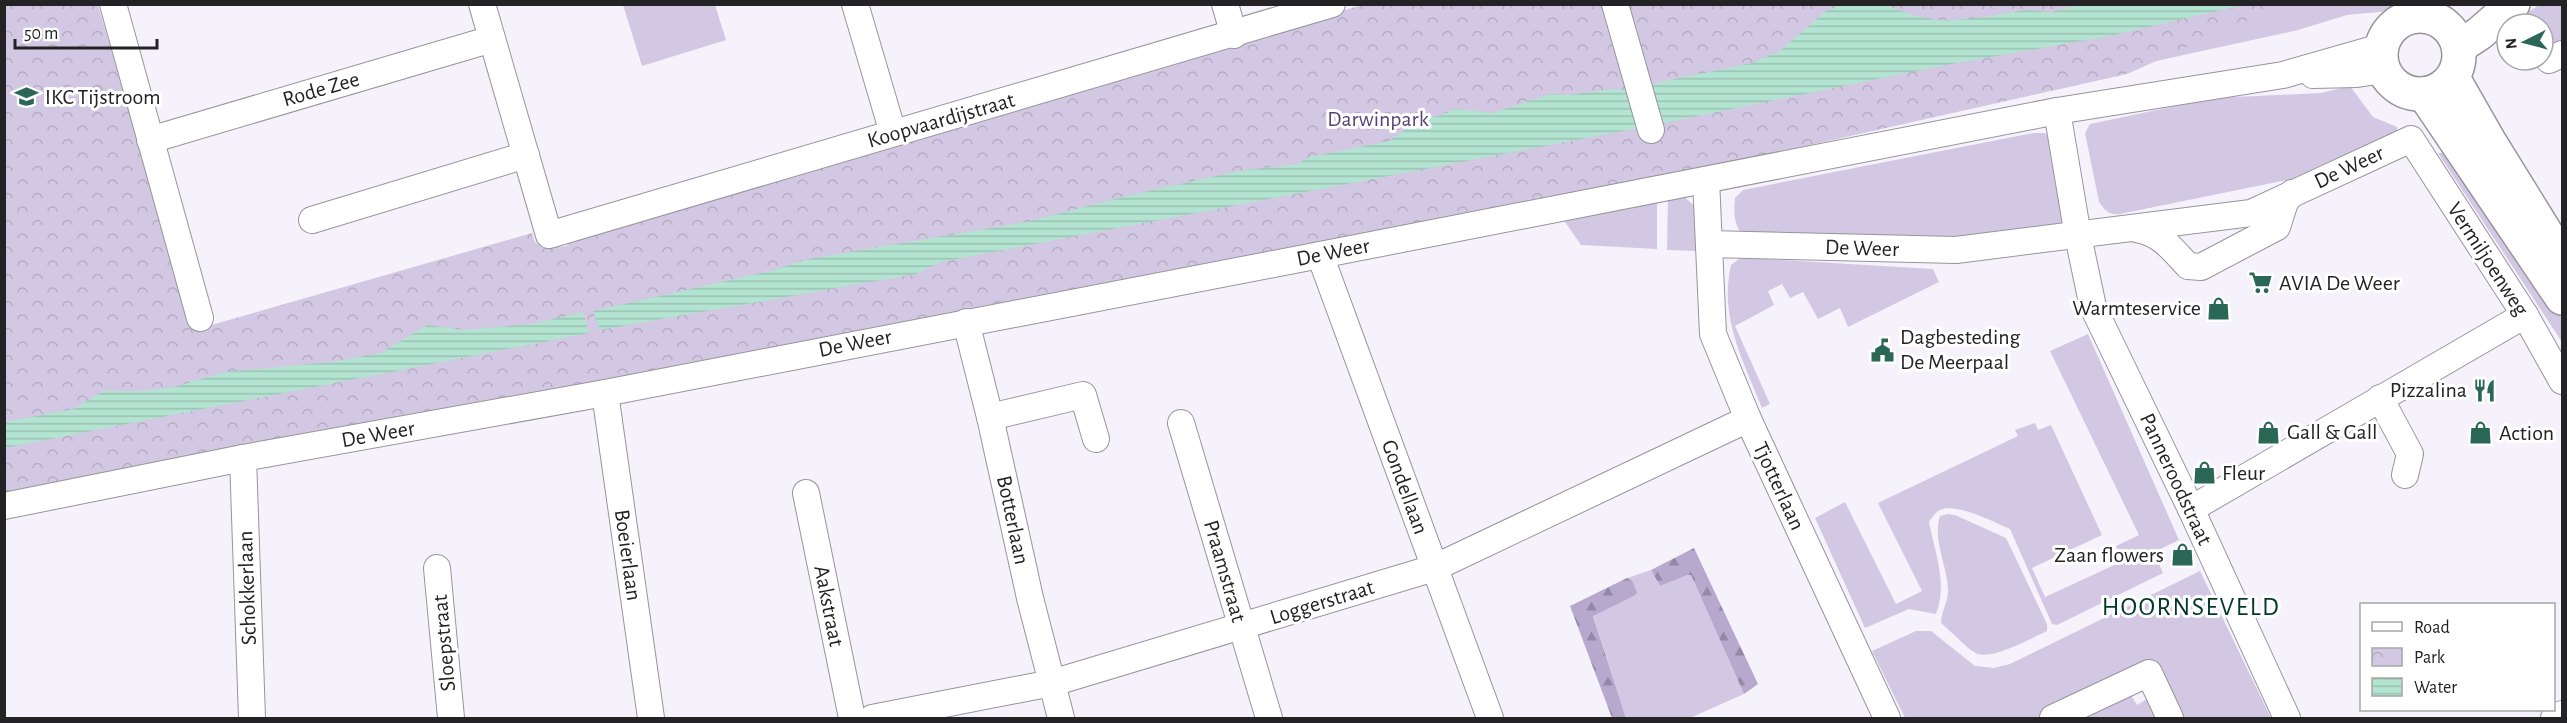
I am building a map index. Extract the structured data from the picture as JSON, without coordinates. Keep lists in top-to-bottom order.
{
  "streets": {
    "main road": ["Vermiljoenweg"],
    "street": [
      "Rode Zee",
      "Koopvaardijstraat",
      "De Weer",
      "Panneroodstraat",
      "Tjotterlaan",
      "Gondellaan",
      "Botterlaan",
      "Boeierlaan",
      "Praamstraat",
      "Schokkerlaan",
      "Loggerstraat",
      "Aakstraat",
      "Sloepstraat"
    ]
  },
  "crossings": [
    ["De Weer", "Vermiljoenweg"],
    ["De Weer", "Panneroodstraat"],
    ["De Weer", "Tjotterlaan"],
    ["De Weer", "Gondellaan"],
    ["De Weer", "Botterlaan"],
    ["De Weer", "Boeierlaan"],
    ["De Weer", "Schokkerlaan"],
    ["Tjotterlaan", "Loggerstraat"],
    ["Gondellaan", "Loggerstraat"],
    ["Botterlaan", "Loggerstraat"],
    ["Praamstraat", "Loggerstraat"]
  ],
  "districts": ["HOORNSEVELD"],
  "parks": ["Darwinpark"],
  "places": {
    "school or university": ["IKC Tijstroom"],
    "supermarket": ["AVIA De Weer"],
    "shop": [
      "Warmteservice",
      "Gall & Gall",
      "Action",
      "Fleur",
      "Zaan flowers"
    ],
    "public building": ["Dagbesteding De Meerpaal"],
    "restaurant": ["Pizzalina"]
  },
  "legend": ["Road", "Park", "Water"],
  "scale_bar": "50 m",
  "north": "left"
}
